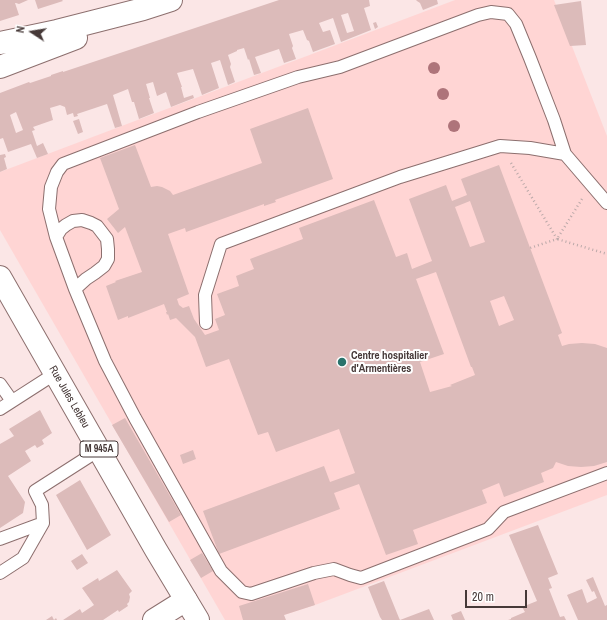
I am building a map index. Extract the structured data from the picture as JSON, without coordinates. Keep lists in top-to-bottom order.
{
  "streets": {
    "main road": ["Rue Jules Lebleu", "M 945A"]
  },
  "places": ["Centre hospitalier d'Armentières"],
  "scale_bar": "20 m",
  "north": "left"
}
